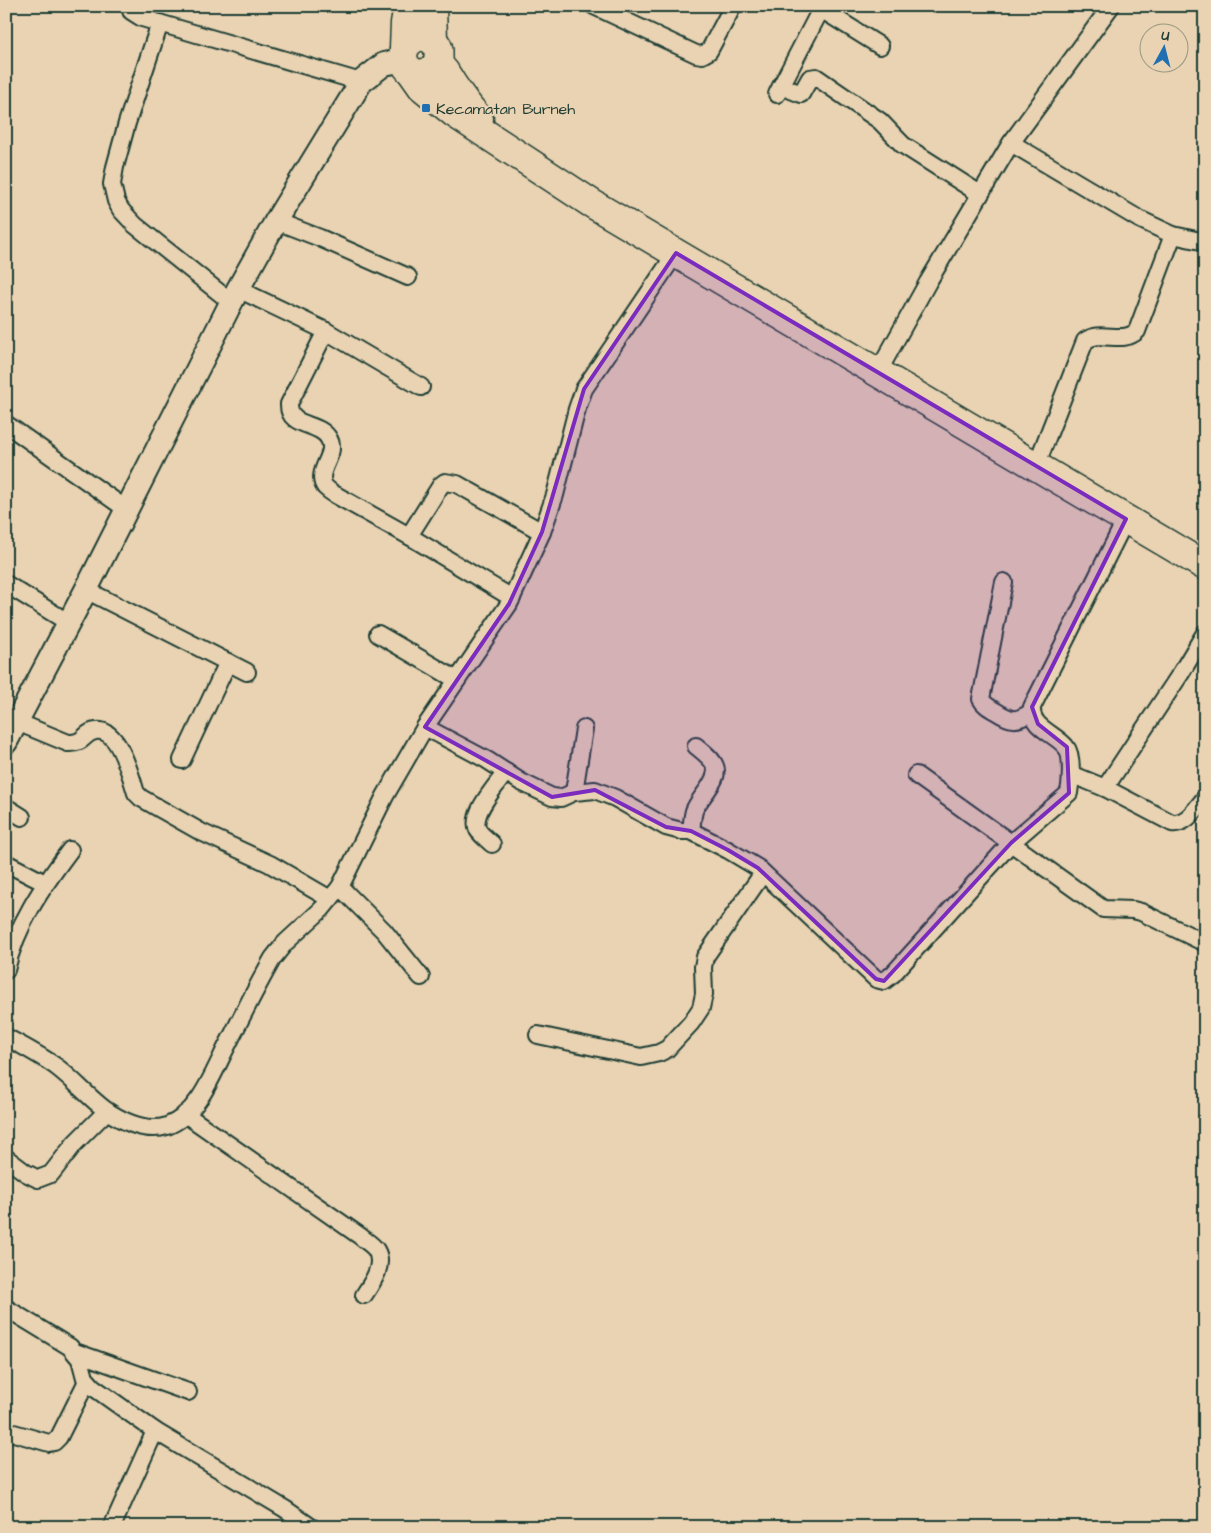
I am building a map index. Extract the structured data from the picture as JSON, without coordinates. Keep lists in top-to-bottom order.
{
  "places": {
    "transit": ["Kecamatan Burneh"]
  },
  "north": "top"
}
